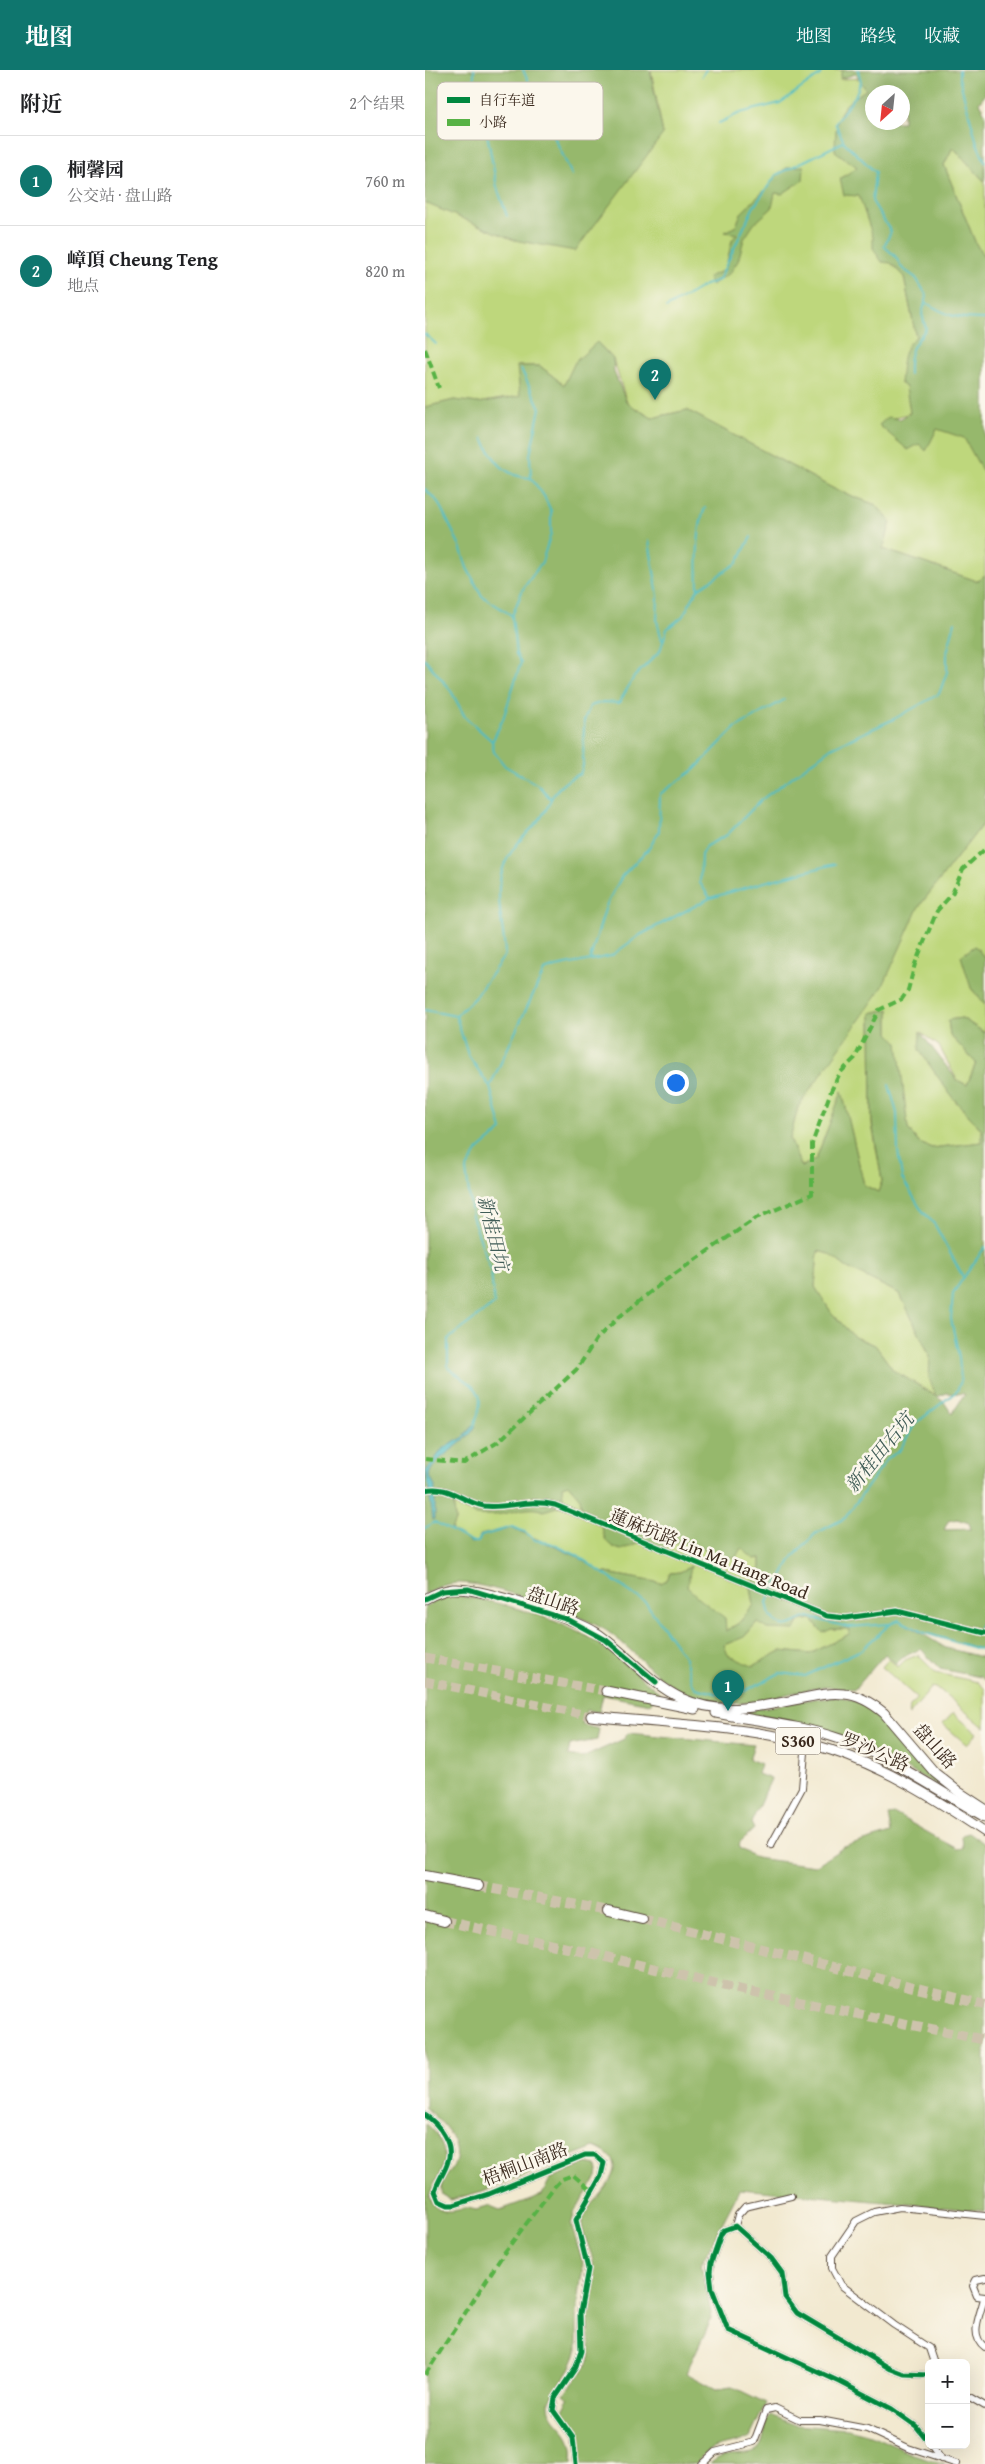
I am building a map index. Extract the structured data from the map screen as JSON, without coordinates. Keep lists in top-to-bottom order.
{
  "streets": {
    "main road": ["盘山路", "S360", "罗沙公路"],
    "street": ["蓮麻坑路 Lin Ma Hang Road", "梧桐山南路"]
  },
  "water": ["新桂田坑", "新桂田右坑"],
  "legend": ["自行车道", "小路"],
  "north": "bottom left",
  "page": {
    "header": "地图",
    "nav": ["地图", "路线", "收藏"],
    "heading": ["附近", "2个结果"],
    "list": [
      {
        "mark": "1",
        "name": "桐馨园",
        "note": "公交站 · 盘山路",
        "value": "760 m"
      },
      {
        "mark": "2",
        "name": "嶂頂 Cheung Teng",
        "note": "地点",
        "value": "820 m"
      }
    ],
    "pins": ["2", "1"],
    "map_buttons": ["+", "−"]
  }
}
